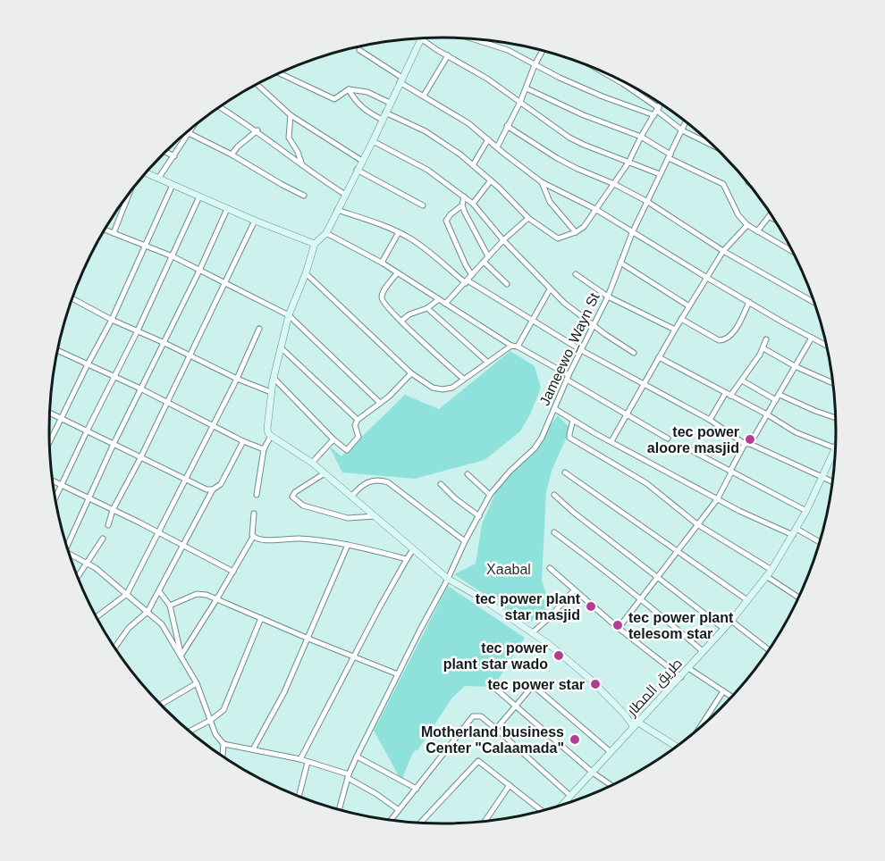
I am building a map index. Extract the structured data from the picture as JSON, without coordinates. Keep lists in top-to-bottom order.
{
  "streets": {
    "street": ["Jameewo_Wayn St", "طريق المطار"]
  },
  "parks": ["Xaabal"],
  "places": [
    "tec power aloore masjid",
    "tec power plant star masjid",
    "tec power plant telesom star",
    "tec power plant star wado",
    "tec power star",
    "Motherland business Center \"Calaamada\""
  ]
}
